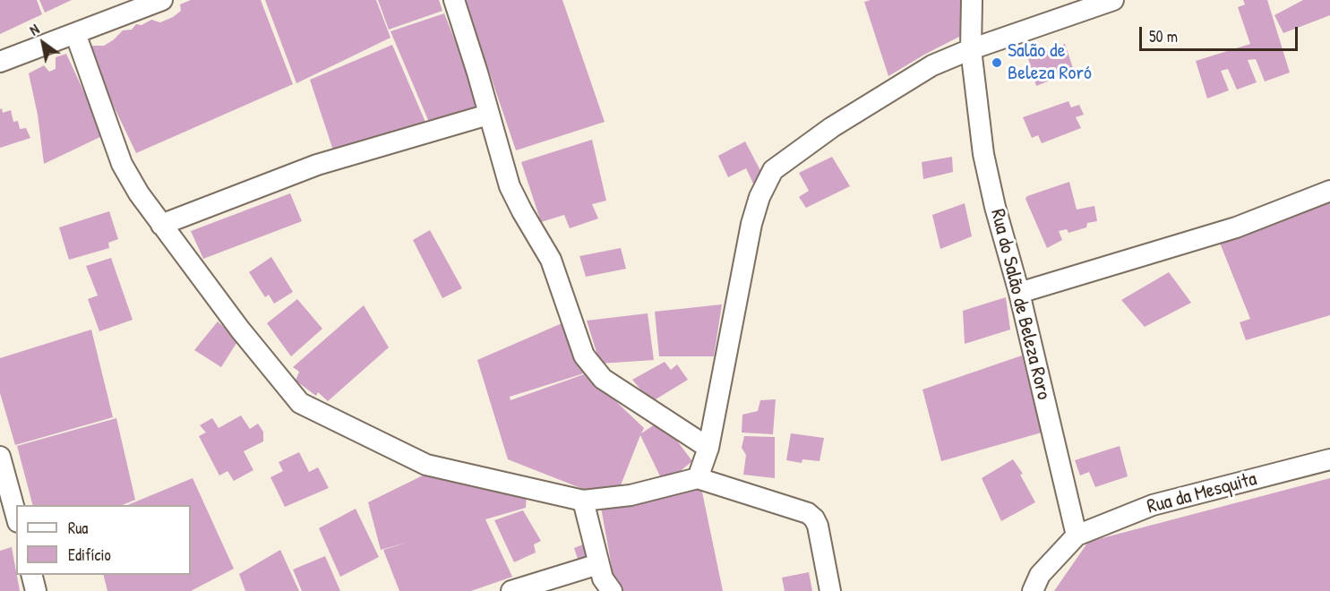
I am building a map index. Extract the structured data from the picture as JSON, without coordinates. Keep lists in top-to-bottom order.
{
  "streets": {
    "street": ["Rua do Salão de Beleza Roro", "Rua da Mesquita"]
  },
  "crossings": [
    ["Rua do Salão de Beleza Roro", "Rua da Mesquita"]
  ],
  "places": ["Salão de Beleza Roró"],
  "legend": ["Rua", "Edifício"],
  "scale_bar": "50 m",
  "north": "top left"
}
